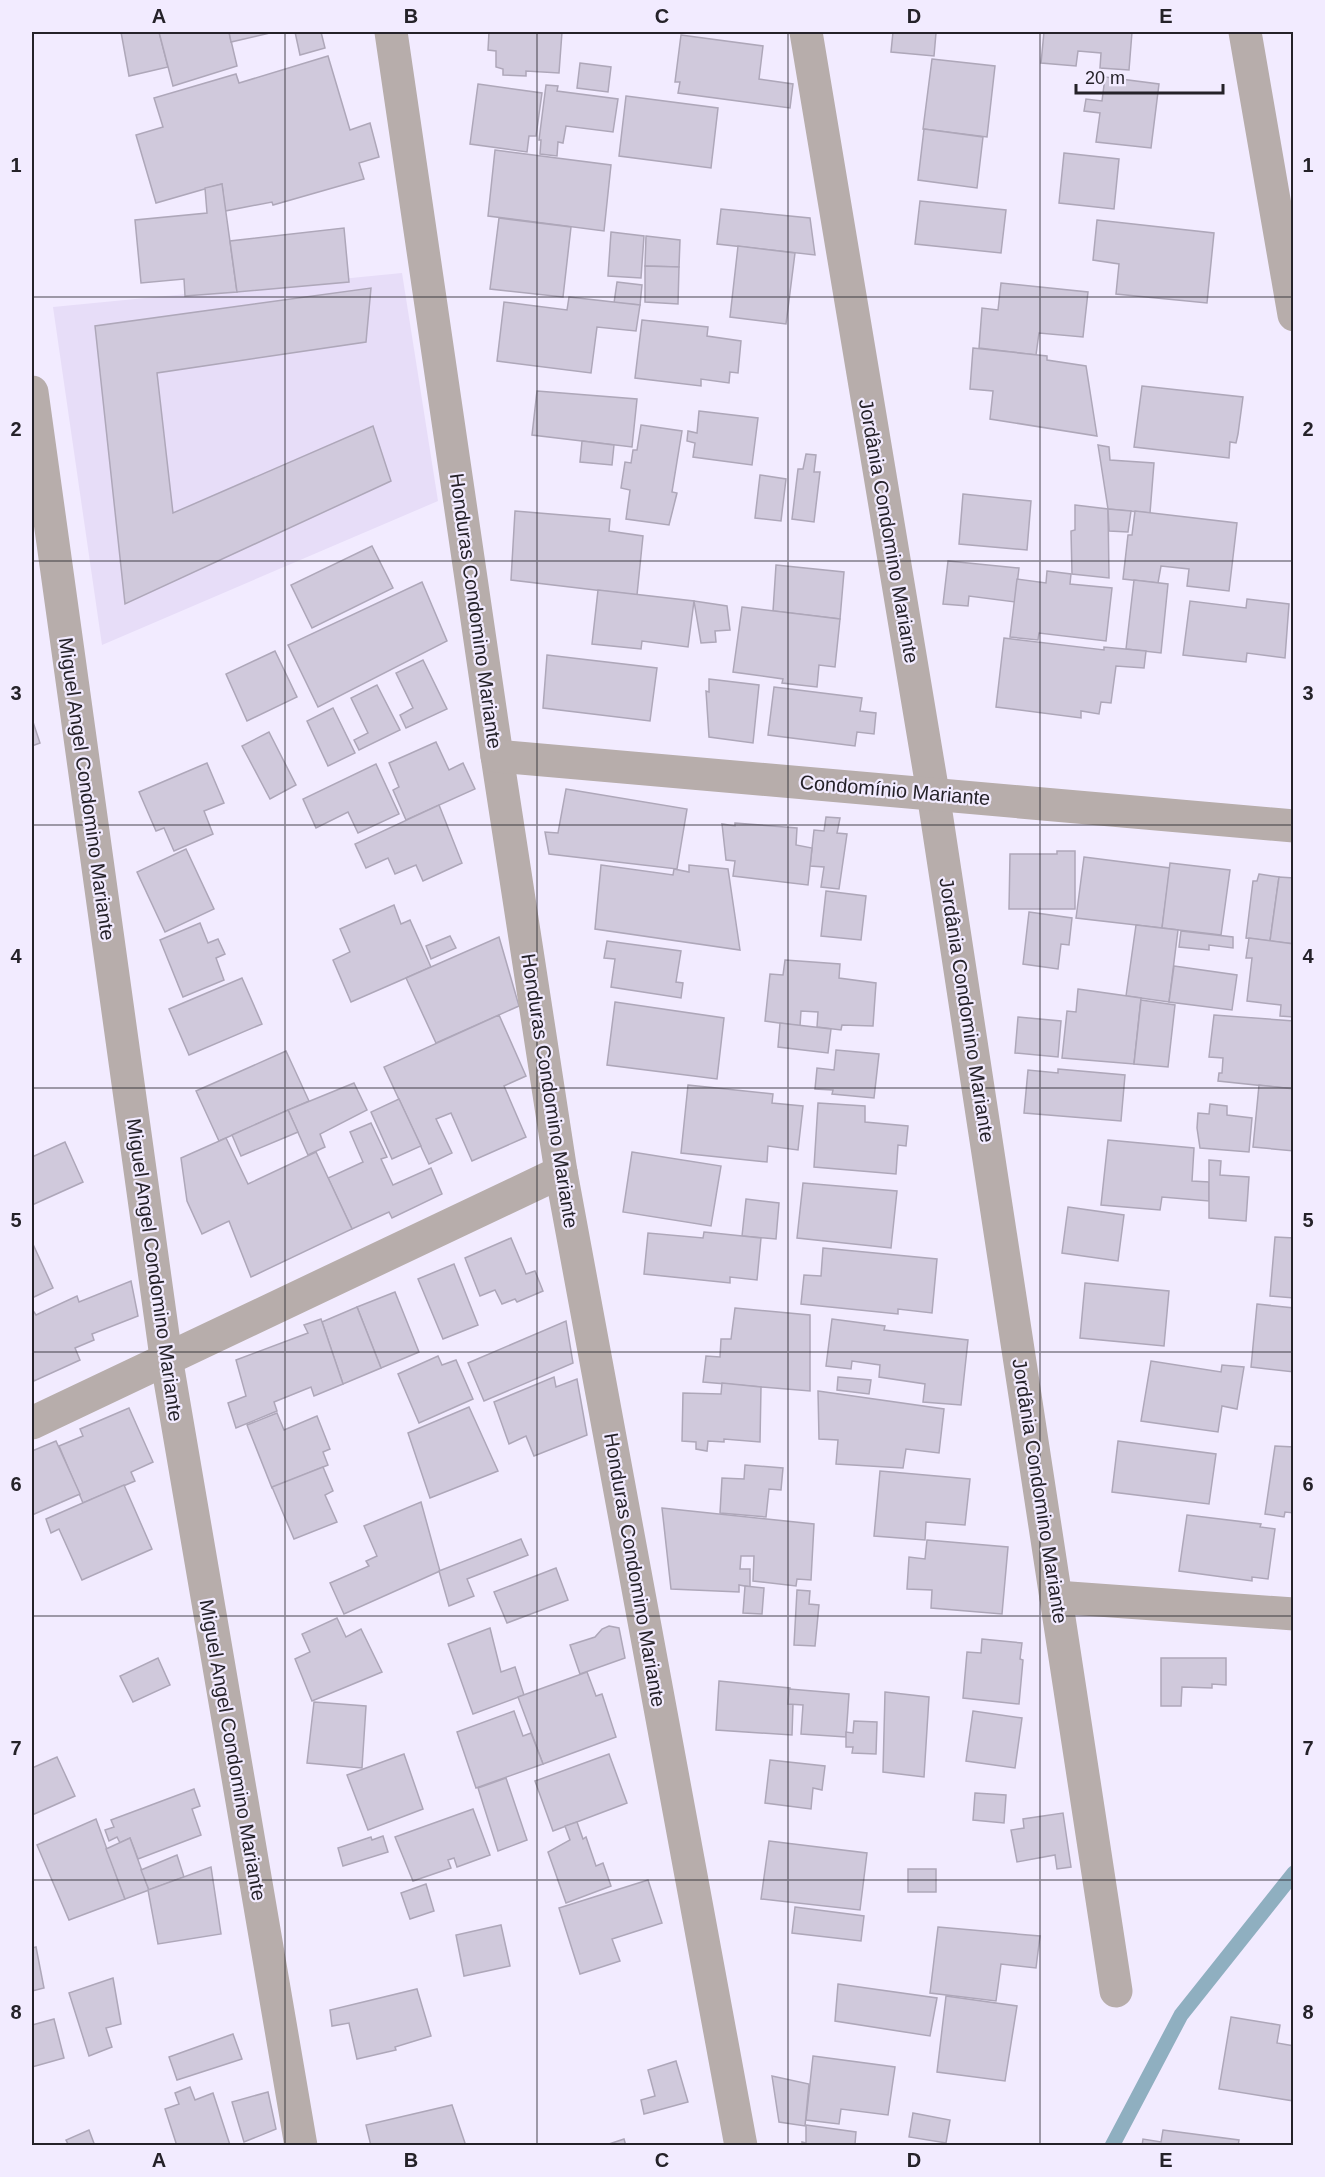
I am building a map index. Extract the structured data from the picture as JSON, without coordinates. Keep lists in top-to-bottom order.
{
  "streets": {
    "street": [
      "Jordânia Condomino Mariante",
      "Honduras Condomino Mariante",
      "Miguel Angel Condomino Mariante",
      "Condomínio Mariante"
    ]
  },
  "crossings": [
    ["Jordânia Condomino Mariante", "Condomínio Mariante"],
    ["Honduras Condomino Mariante", "Condomínio Mariante"]
  ],
  "scale_bar": "20 m",
  "grid": {
    "columns": [
      "A",
      "B",
      "C",
      "D",
      "E"
    ],
    "rows": [
      "1",
      "2",
      "3",
      "4",
      "5",
      "6",
      "7",
      "8"
    ]
  }
}
